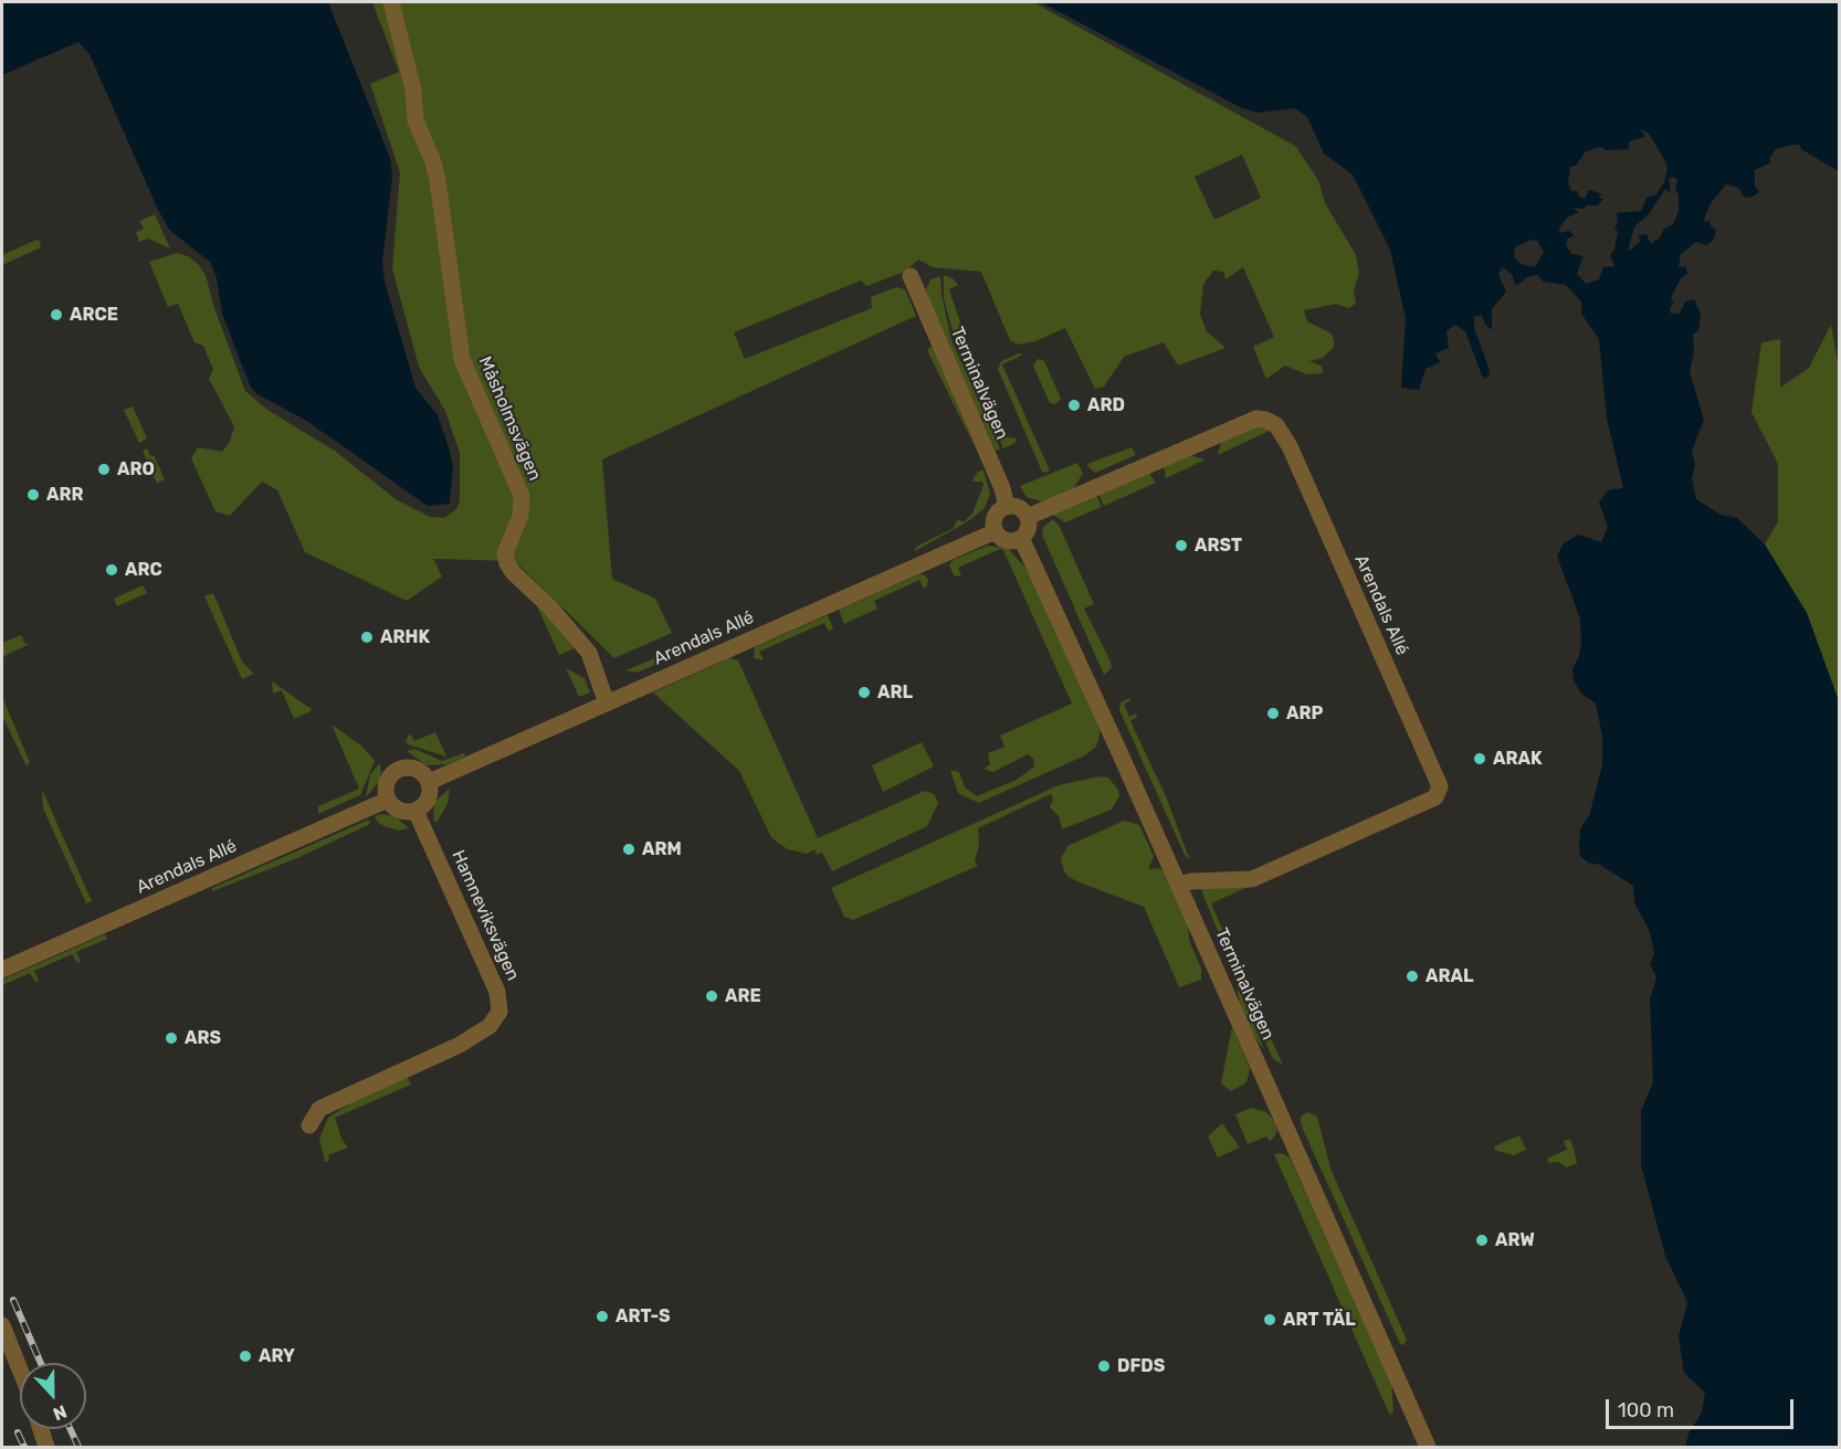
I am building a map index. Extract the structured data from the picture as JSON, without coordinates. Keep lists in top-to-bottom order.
{
  "streets": {
    "street": [
      "Terminalvägen",
      "Måsholmsvägen",
      "Arendals Allé",
      "Hamneviksvägen"
    ]
  },
  "crossings": [
    ["Terminalvägen", "Arendals Allé"],
    ["Måsholmsvägen", "Arendals Allé"],
    ["Arendals Allé", "Hamneviksvägen"]
  ],
  "places": [
    "ARCE",
    "ARD",
    "ARO",
    "ARR",
    "ARST",
    "ARC",
    "ARHK",
    "ARL",
    "ARP",
    "ARAK",
    "ARM",
    "ARAL",
    "ARE",
    "ARS",
    "ARW",
    "ART-S",
    "ART TÄL",
    "ARY",
    "DFDS"
  ],
  "scale_bar": "100 m",
  "north": "bottom"
}
